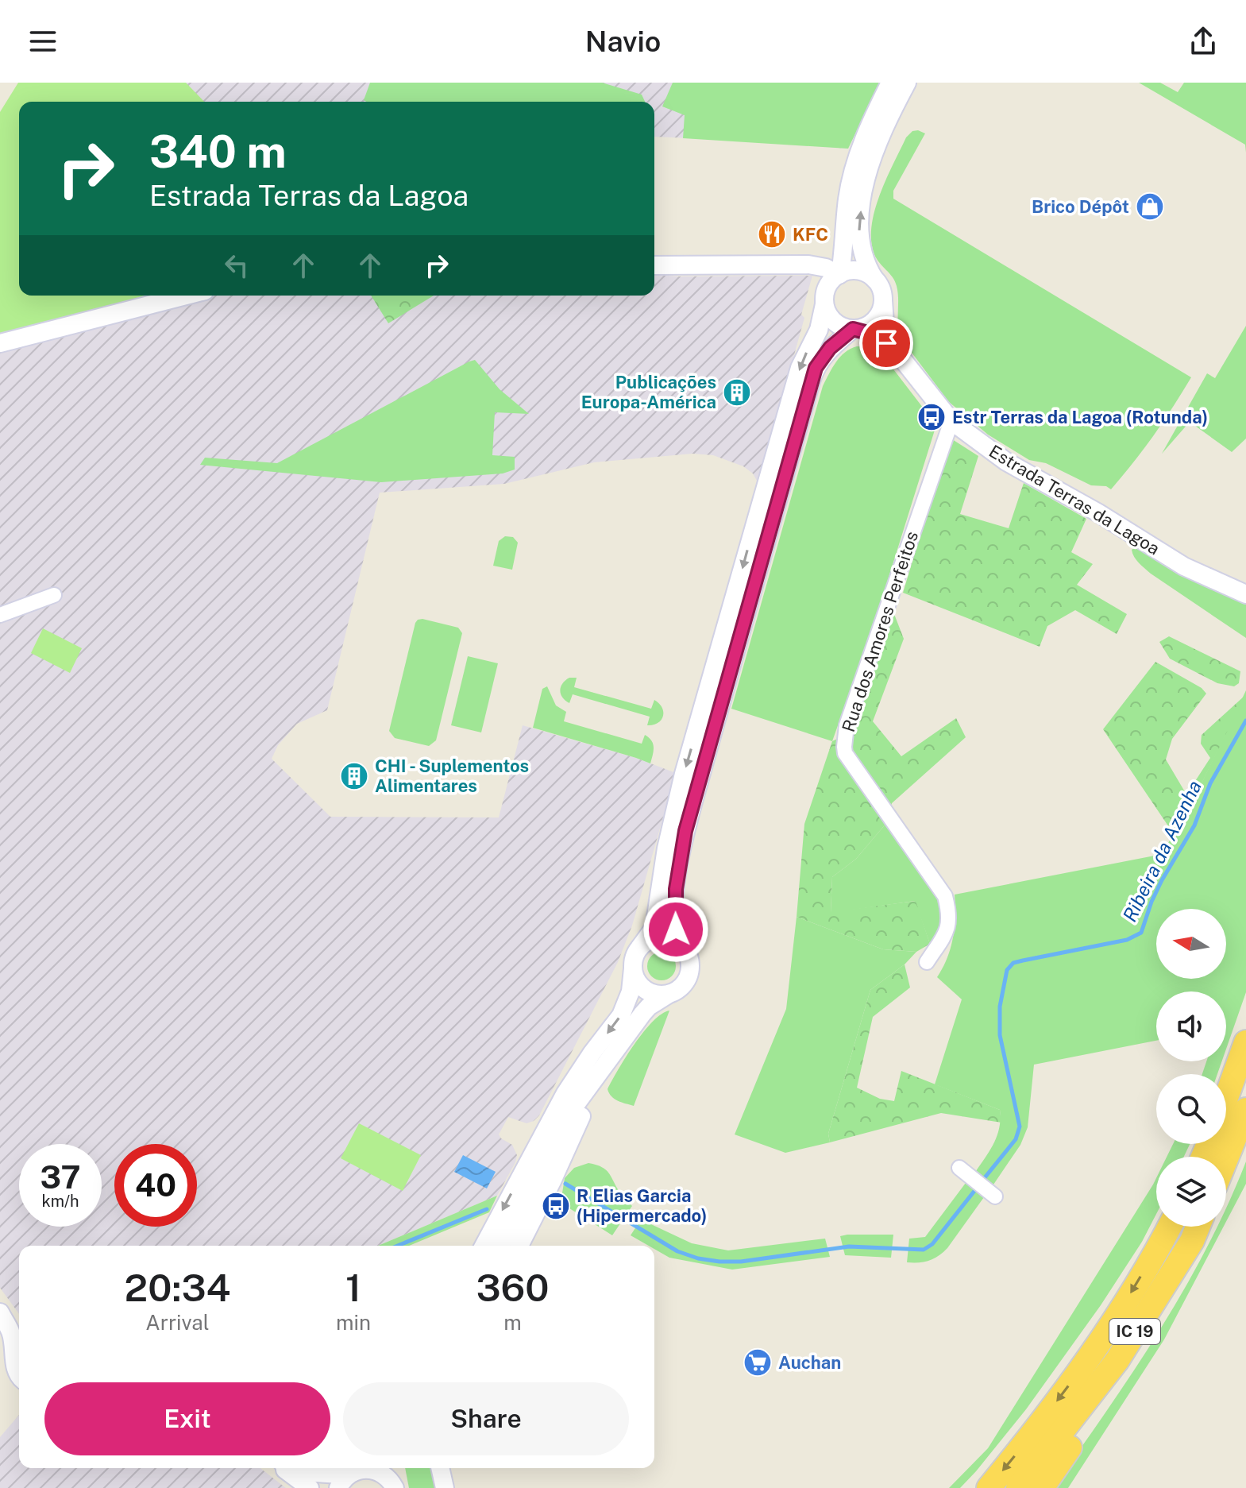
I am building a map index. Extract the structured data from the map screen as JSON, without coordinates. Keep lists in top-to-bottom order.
{
  "streets": {
    "highway": ["IC 19"],
    "street": ["Estrada Terras da Lagoa", "Rua dos Amores Perfeitos"]
  },
  "crossings": [
    ["Estrada Terras da Lagoa", "Rua dos Amores Perfeitos"]
  ],
  "water": ["Ribeira da Azenha"],
  "places": {
    "shop": ["Brico Dépôt"],
    "restaurant": ["KFC"],
    "building": ["Publicações Europa-América", "CHI - Suplementos Alimentares"],
    "bus stop": ["Estr Terras da Lagoa (Rotunda)", "R Elias Garcia (Hipermercado)"],
    "supermarket": ["Auchan"]
  },
  "north": "left",
  "page": {
    "header": "Navio",
    "turn": ["340 m", "Estrada Terras da Lagoa"],
    "speed": "37 km/h",
    "limit": "40",
    "eta": [
      "20:34",
      "Arrival",
      "1",
      "min",
      "360",
      "m"
    ],
    "buttons": ["Exit", "Share"]
  }
}
